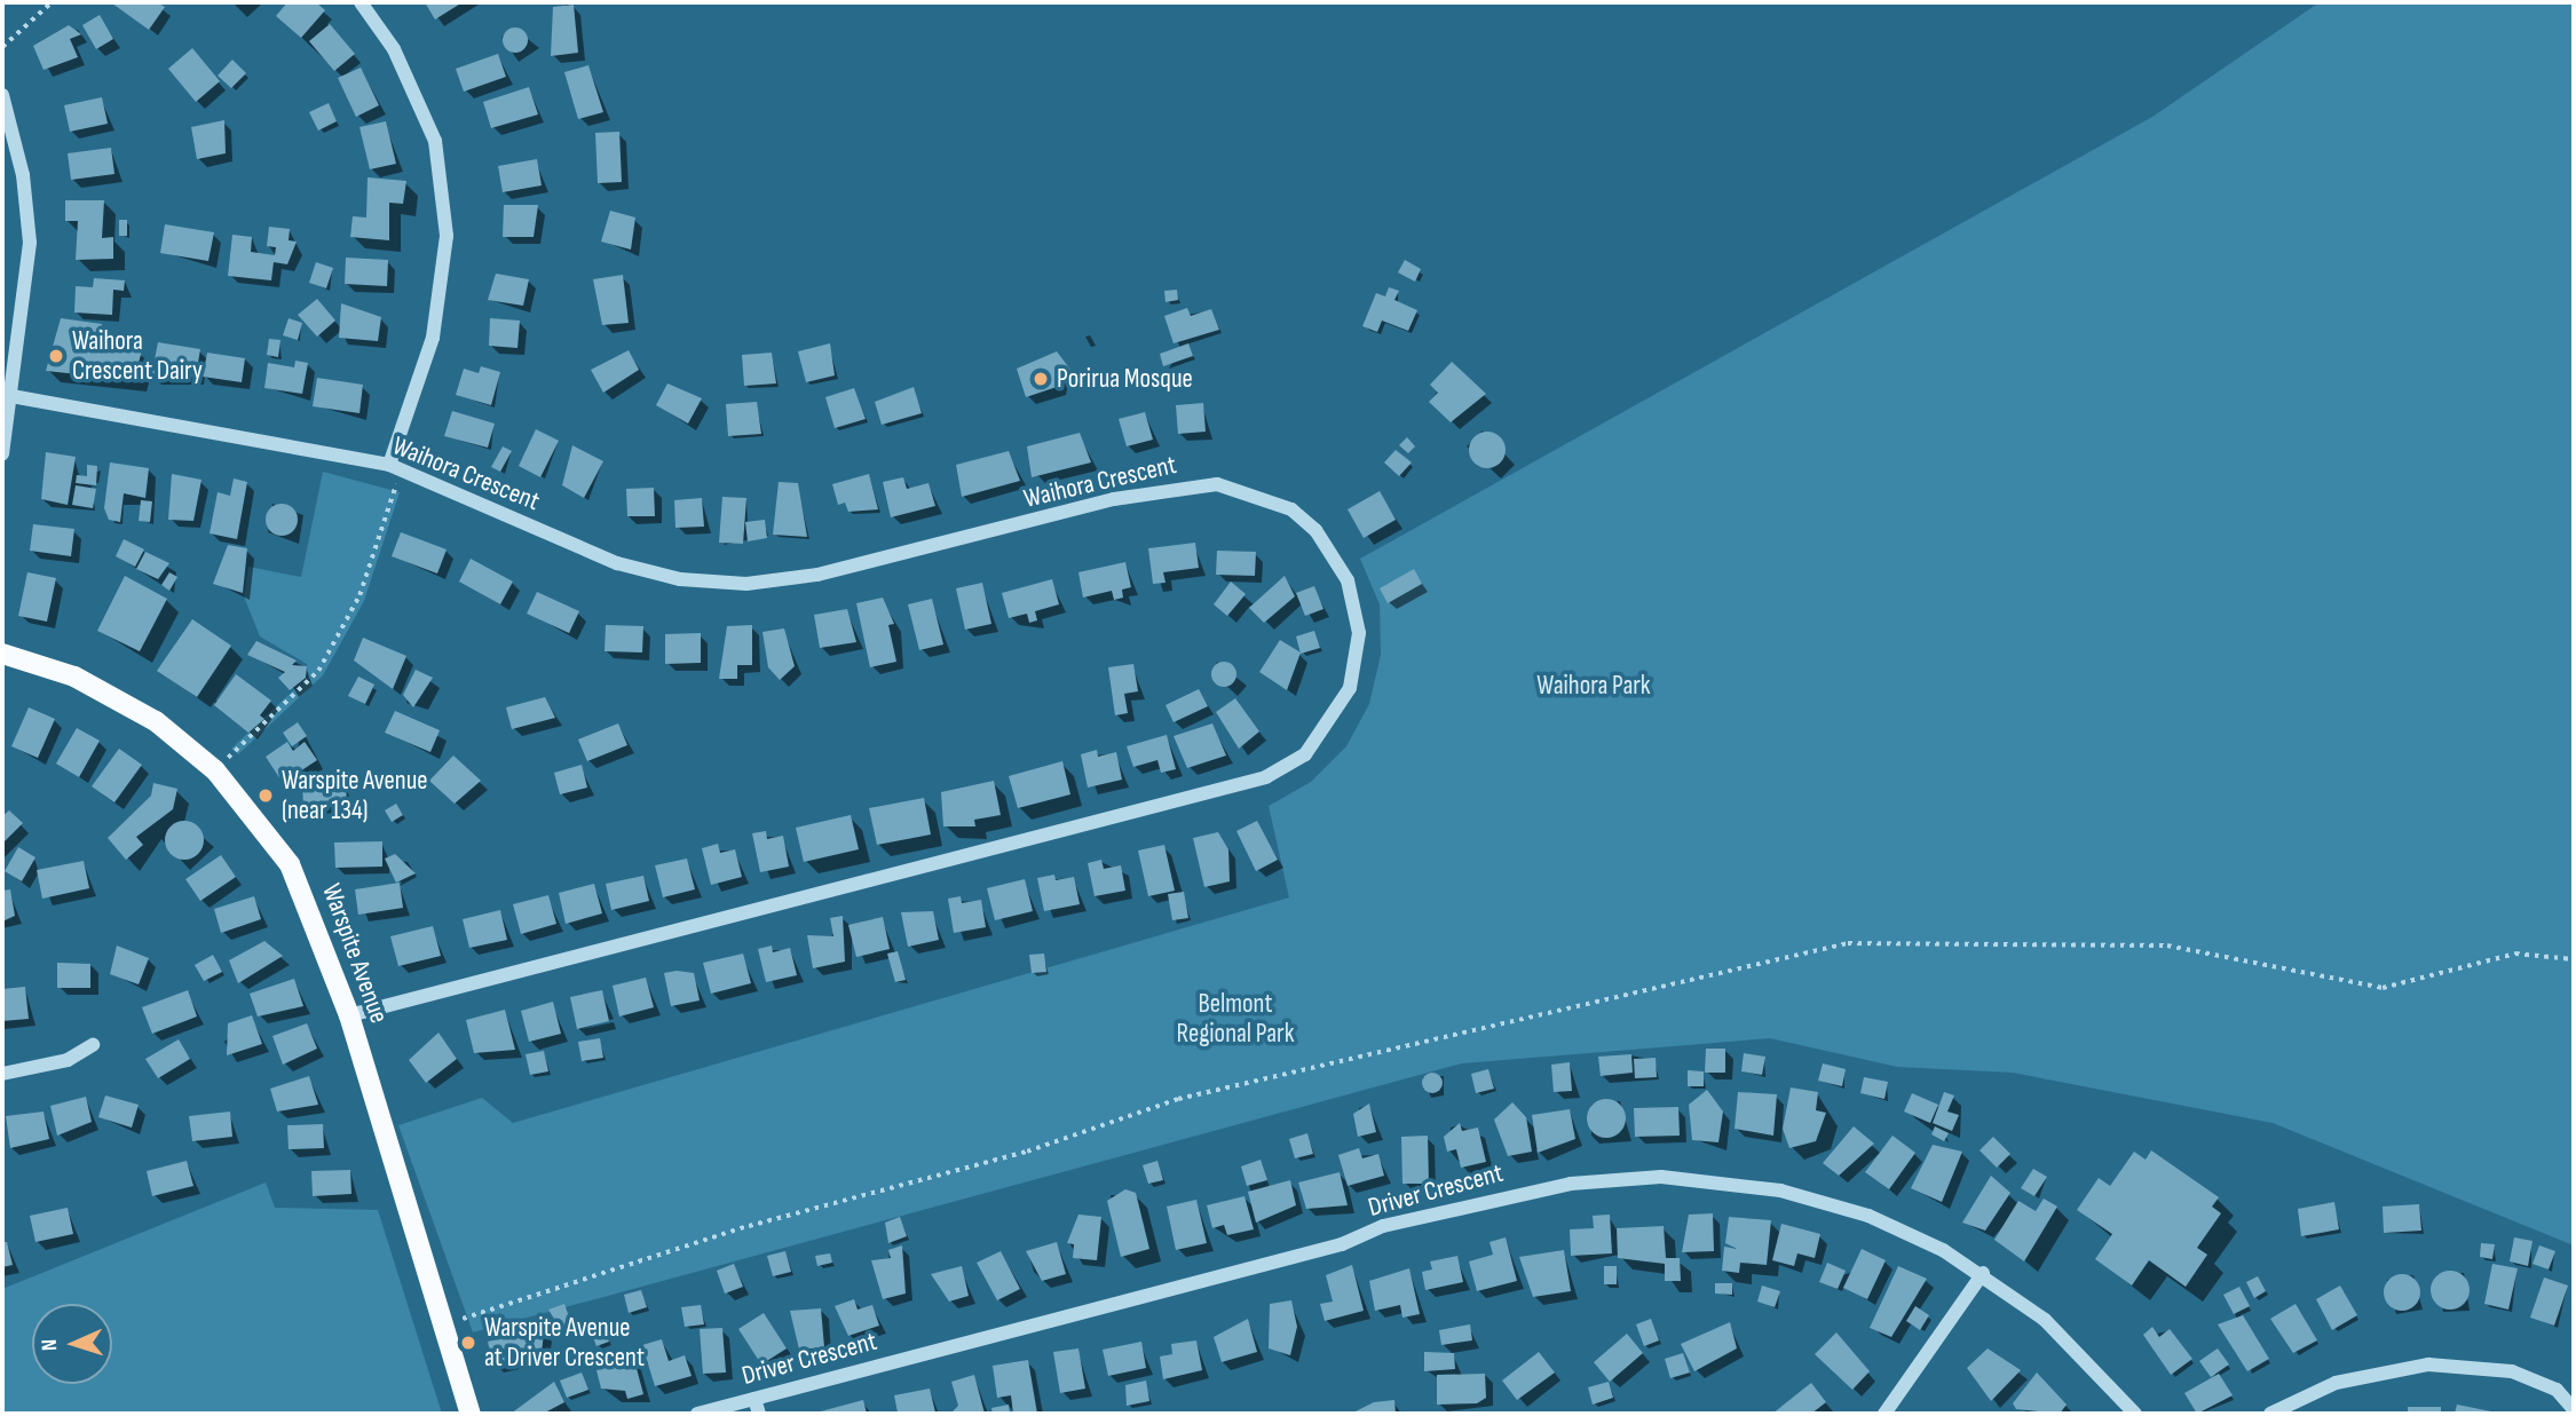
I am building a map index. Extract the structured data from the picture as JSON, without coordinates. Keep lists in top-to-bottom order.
{
  "streets": {
    "main road": ["Warspite Avenue"],
    "street": ["Waihora Crescent", "Driver Crescent"]
  },
  "crossings": [
    ["Waihora Crescent", "Warspite Avenue"]
  ],
  "parks": ["Waihora Park", "Belmont Regional Park"],
  "places": [
    "Waihora Crescent Dairy",
    "Porirua Mosque",
    "Warspite Avenue (near 134)",
    "Warspite Avenue at Driver Crescent"
  ],
  "north": "left"
}
